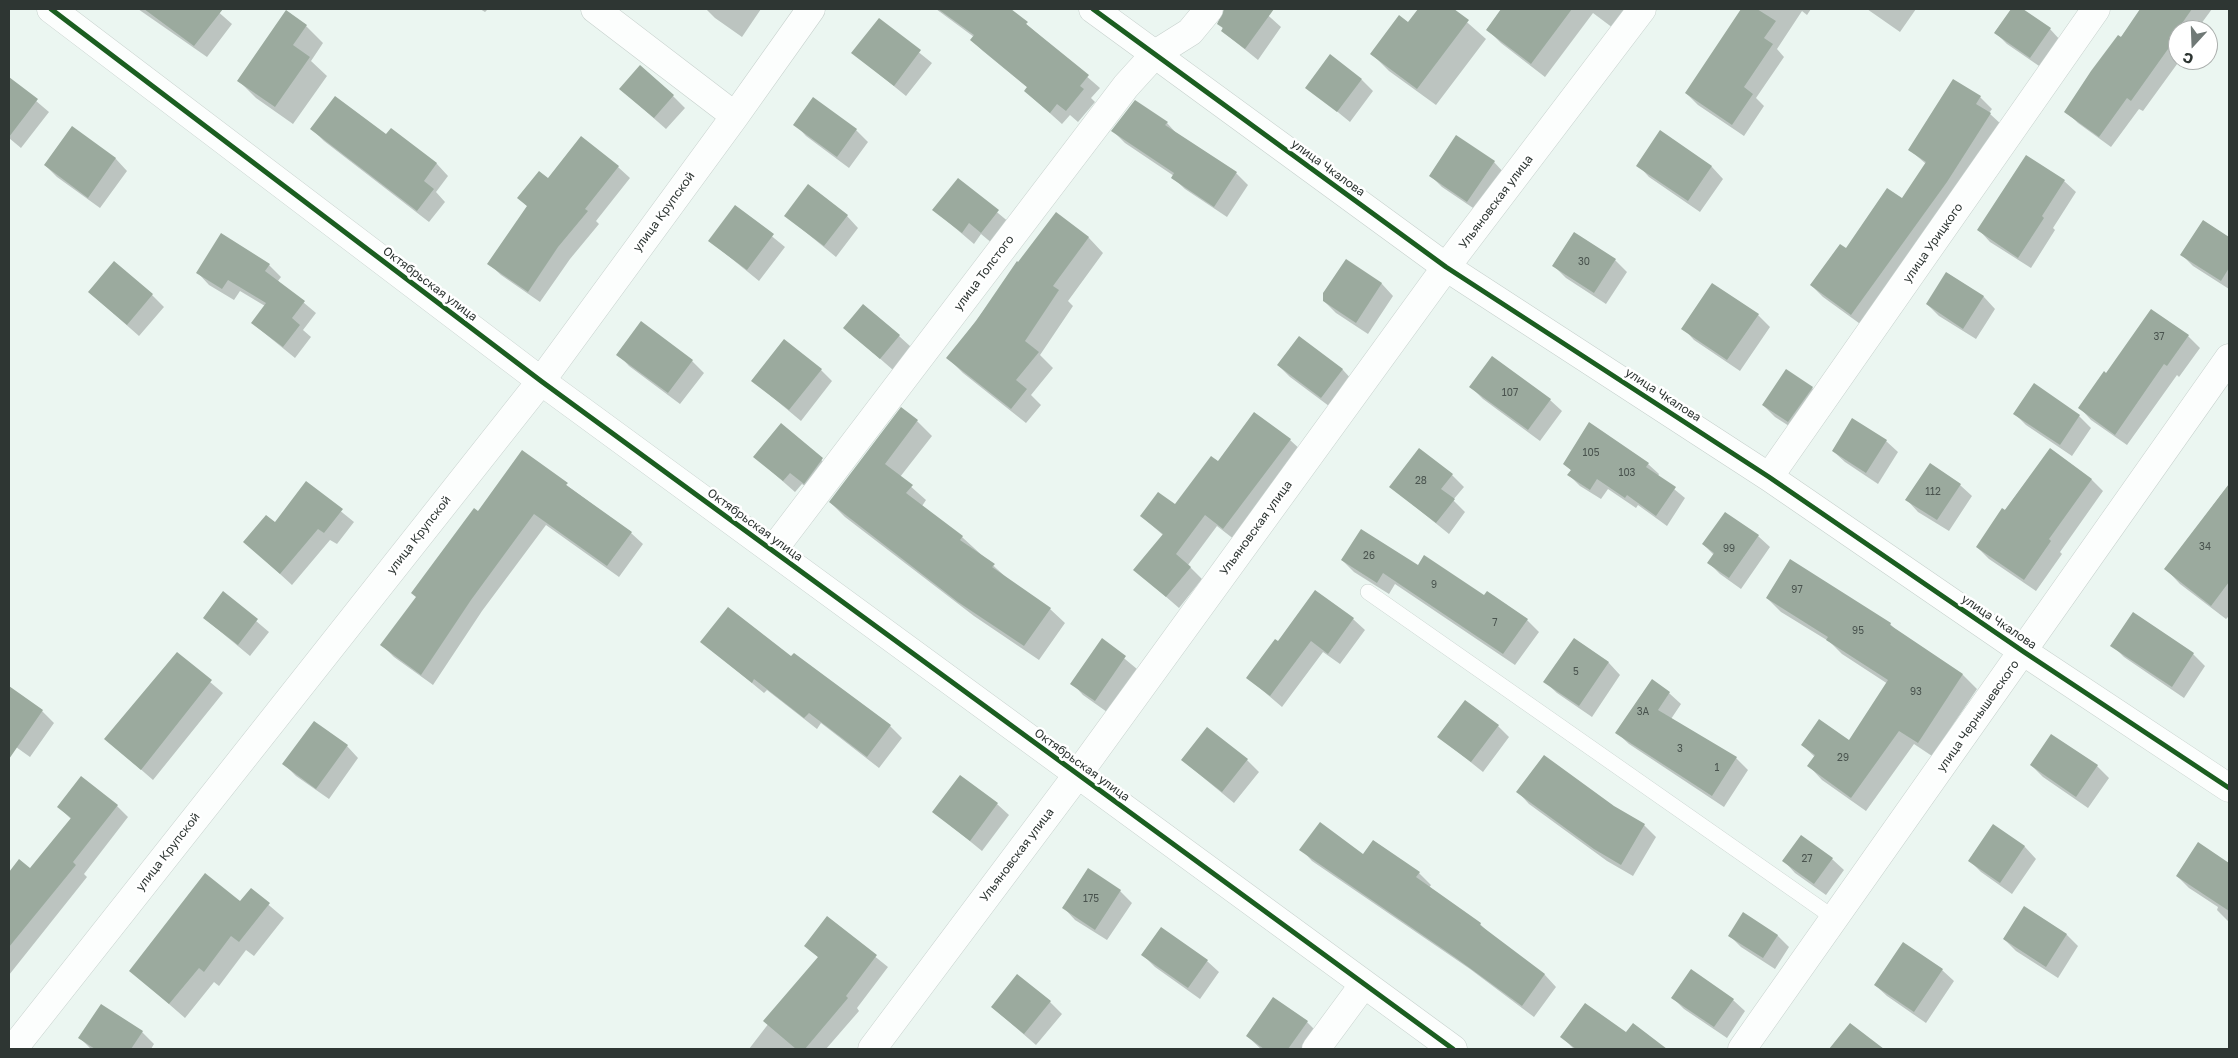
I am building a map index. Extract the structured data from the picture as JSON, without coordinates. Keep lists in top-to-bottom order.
{
  "streets": {
    "street": [
      "улица Чкалова",
      "Ульяновская улица",
      "улица Крупской",
      "улица Урицкого",
      "улица Толстого",
      "Октябрьская улица",
      "улица Чернышевского"
    ]
  },
  "crossings": [
    ["улица Чкалова", "Ульяновская улица"],
    ["улица Чкалова", "улица Урицкого"],
    ["улица Чкалова", "улица Толстого"],
    ["улица Чкалова", "улица Чернышевского"],
    ["Ульяновская улица", "Октябрьская улица"],
    ["улица Крупской", "Октябрьская улица"],
    ["улица Толстого", "Октябрьская улица"]
  ],
  "house_numbers": [
    "30",
    "37",
    "107",
    "105",
    "103",
    "28",
    "112",
    "34",
    "99",
    "26",
    "9",
    "97",
    "7",
    "95",
    "5",
    "93",
    "3А",
    "3",
    "29",
    "1",
    "27",
    "175"
  ],
  "north": "bottom"
}
